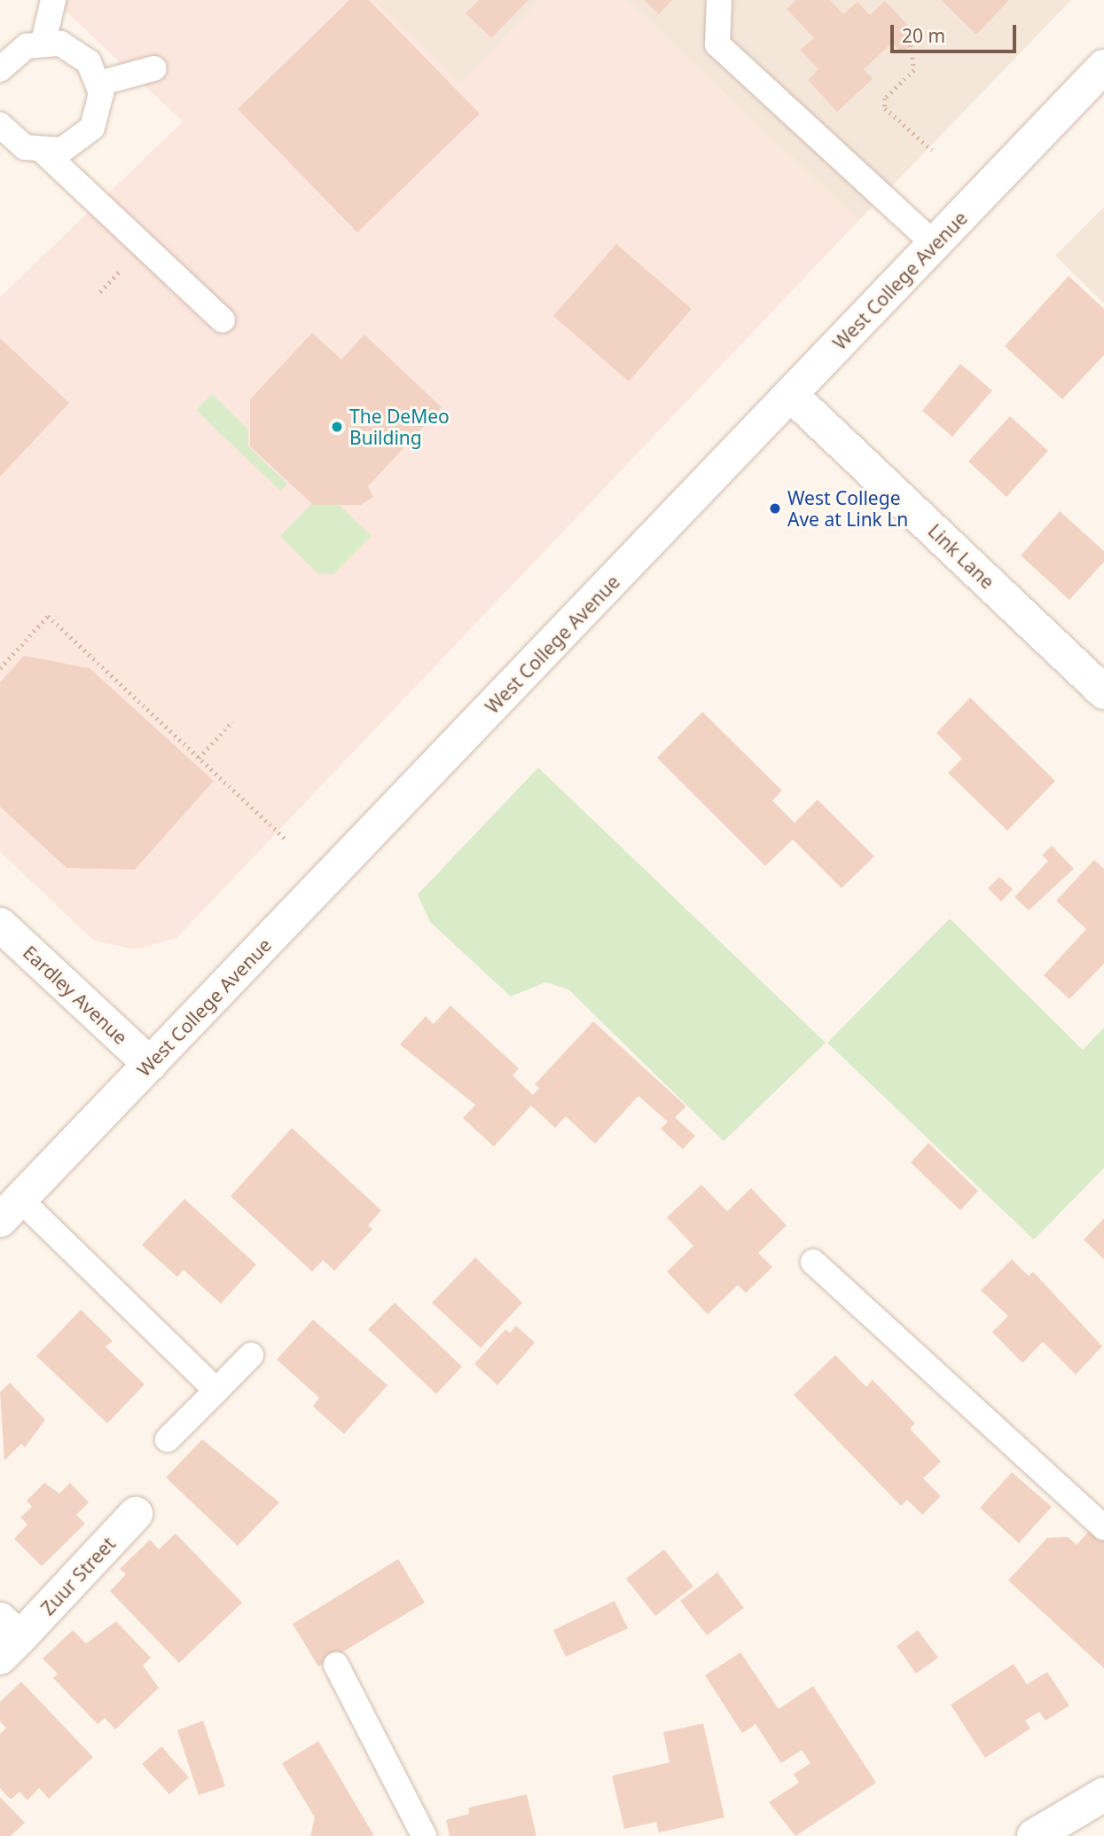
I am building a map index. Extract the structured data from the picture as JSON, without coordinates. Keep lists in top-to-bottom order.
{
  "streets": {
    "main road": [
      "West College Avenue",
      "Link Lane",
      "Eardley Avenue",
      "Zuur Street"
    ]
  },
  "crossings": [
    ["West College Avenue", "Link Lane"],
    ["West College Avenue", "Eardley Avenue"]
  ],
  "places": ["The DeMeo Building", "West College Ave at Link Ln"],
  "scale_bar": "20 m"
}
